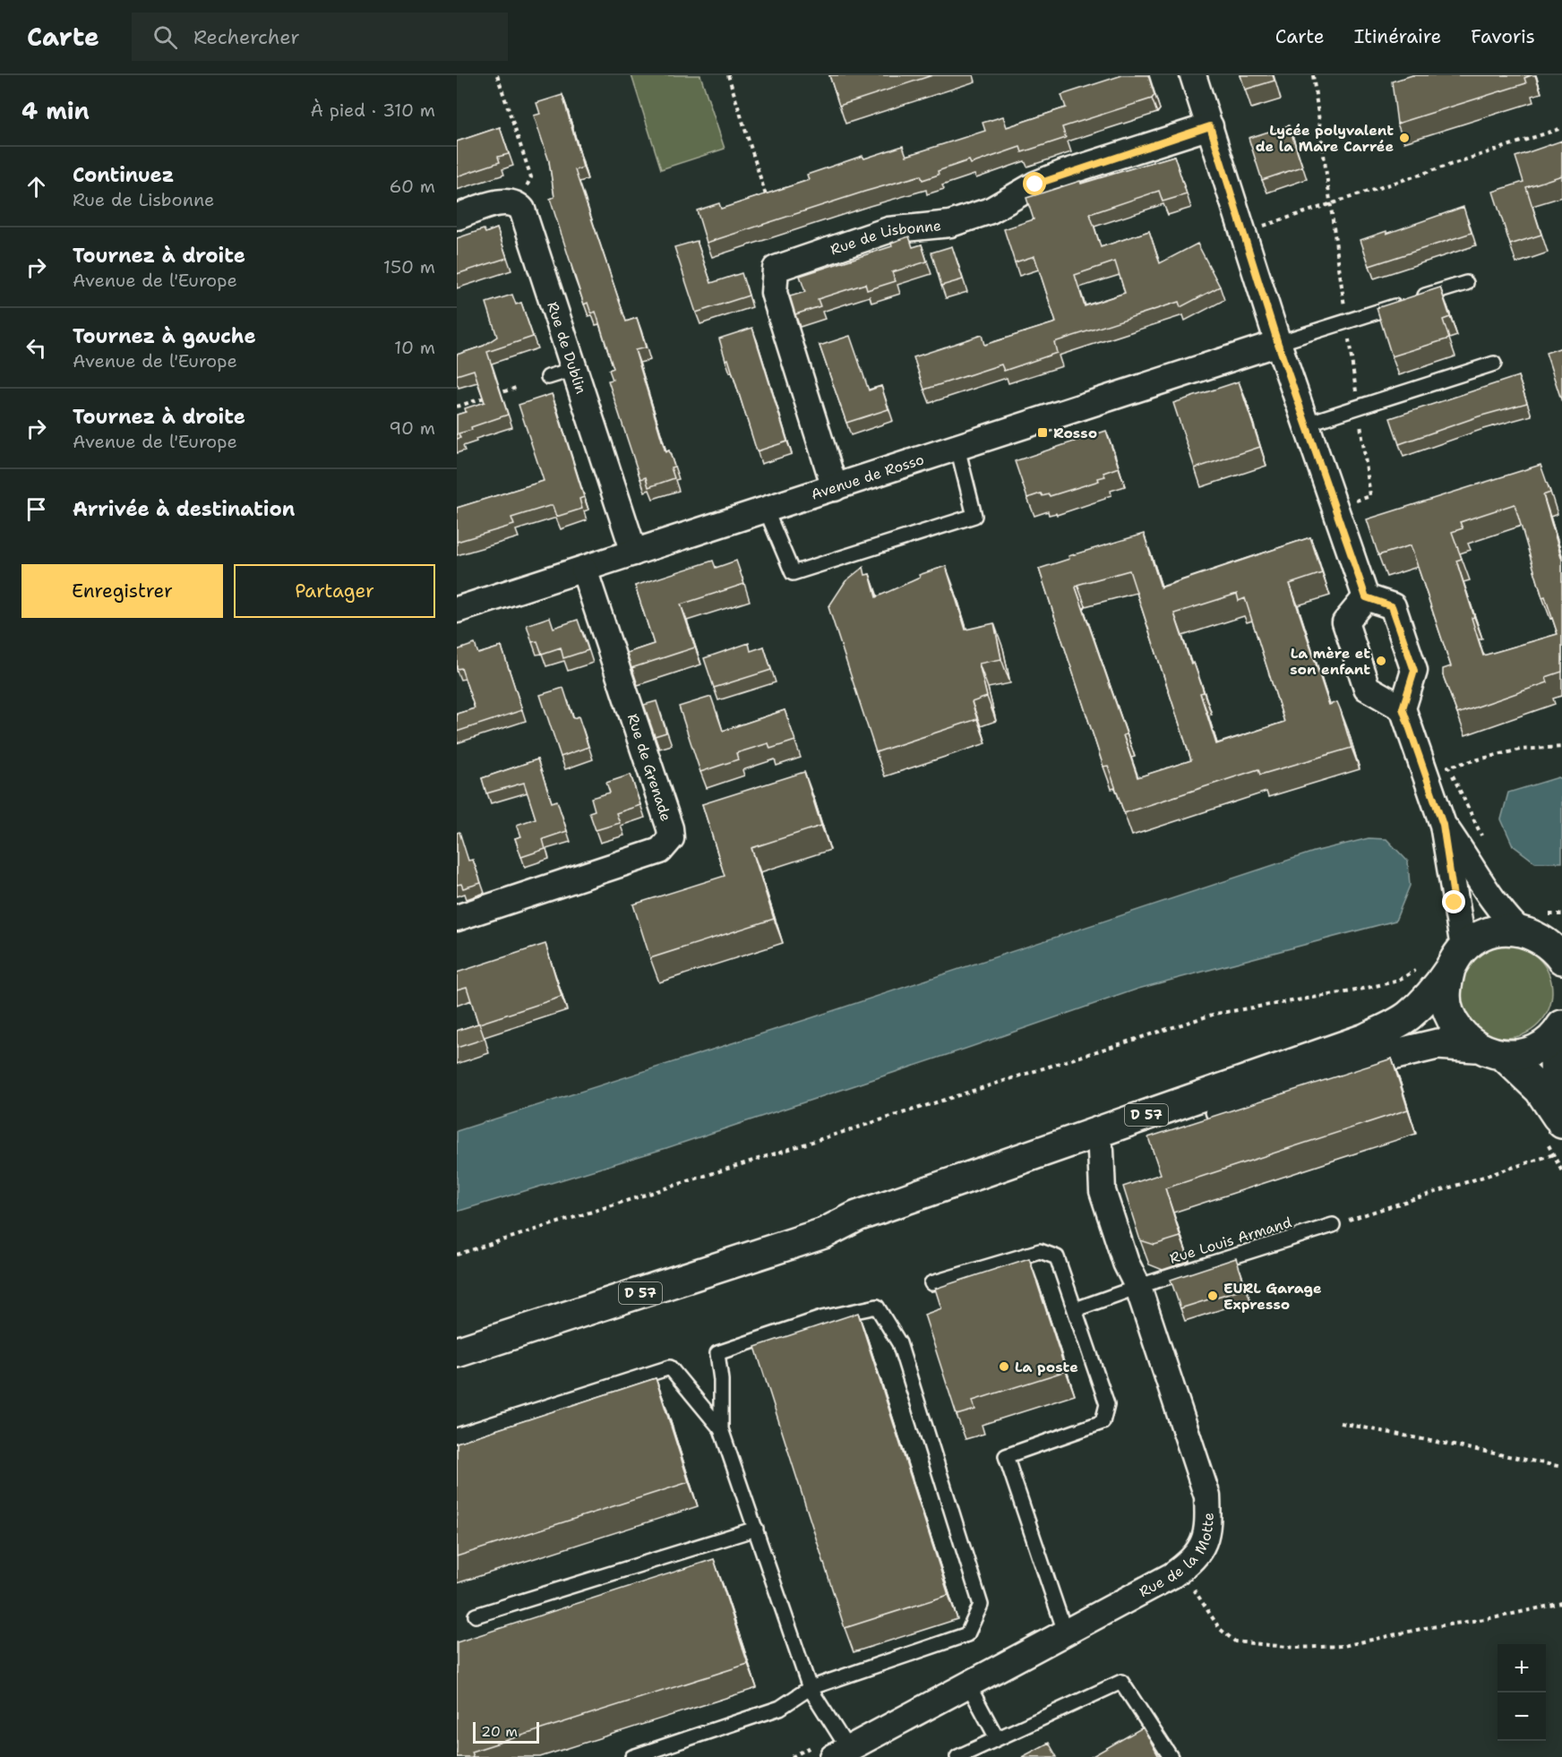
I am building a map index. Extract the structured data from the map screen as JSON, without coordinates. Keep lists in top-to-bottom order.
{
  "streets": {
    "main road": ["D 57"],
    "street": [
      "Rue de Lisbonne",
      "Rue de Dublin",
      "Avenue de Rosso",
      "Rue de Grenade",
      "Rue de la Motte"
    ],
    "lane": ["Rue Louis Armand"]
  },
  "crossings": [
    ["Rue de Lisbonne", "Avenue de Rosso"],
    ["Rue de Dublin", "Avenue de Rosso"],
    ["Avenue de Rosso", "Rue de Grenade"],
    ["D 57", "Rue de la Motte"],
    ["Rue Louis Armand", "Rue de la Motte"]
  ],
  "places": {
    "other": [
      "Lycée polyvalent de la Mare Carrée",
      "La mère et son enfant",
      "EURL Garage Expresso",
      "La poste"
    ],
    "transit": ["Rosso"]
  },
  "scale_bar": "20 m",
  "page": {
    "header": "Carte",
    "search": "Rechercher",
    "nav": ["Carte", "Itinéraire", "Favoris"],
    "heading": ["4 min", "À pied · 310 m"],
    "list": [
      ["Continuez", "Rue de Lisbonne", "60 m"],
      ["Tournez à droite", "Avenue de l'Europe", "150 m"],
      ["Tournez à gauche", "Avenue de l'Europe", "10 m"],
      ["Tournez à droite", "Avenue de l'Europe", "90 m"],
      "Arrivée à destination"
    ],
    "buttons": ["Enregistrer", "Partager"],
    "map_buttons": ["+", "−"],
    "scale": "20 m"
  }
}
